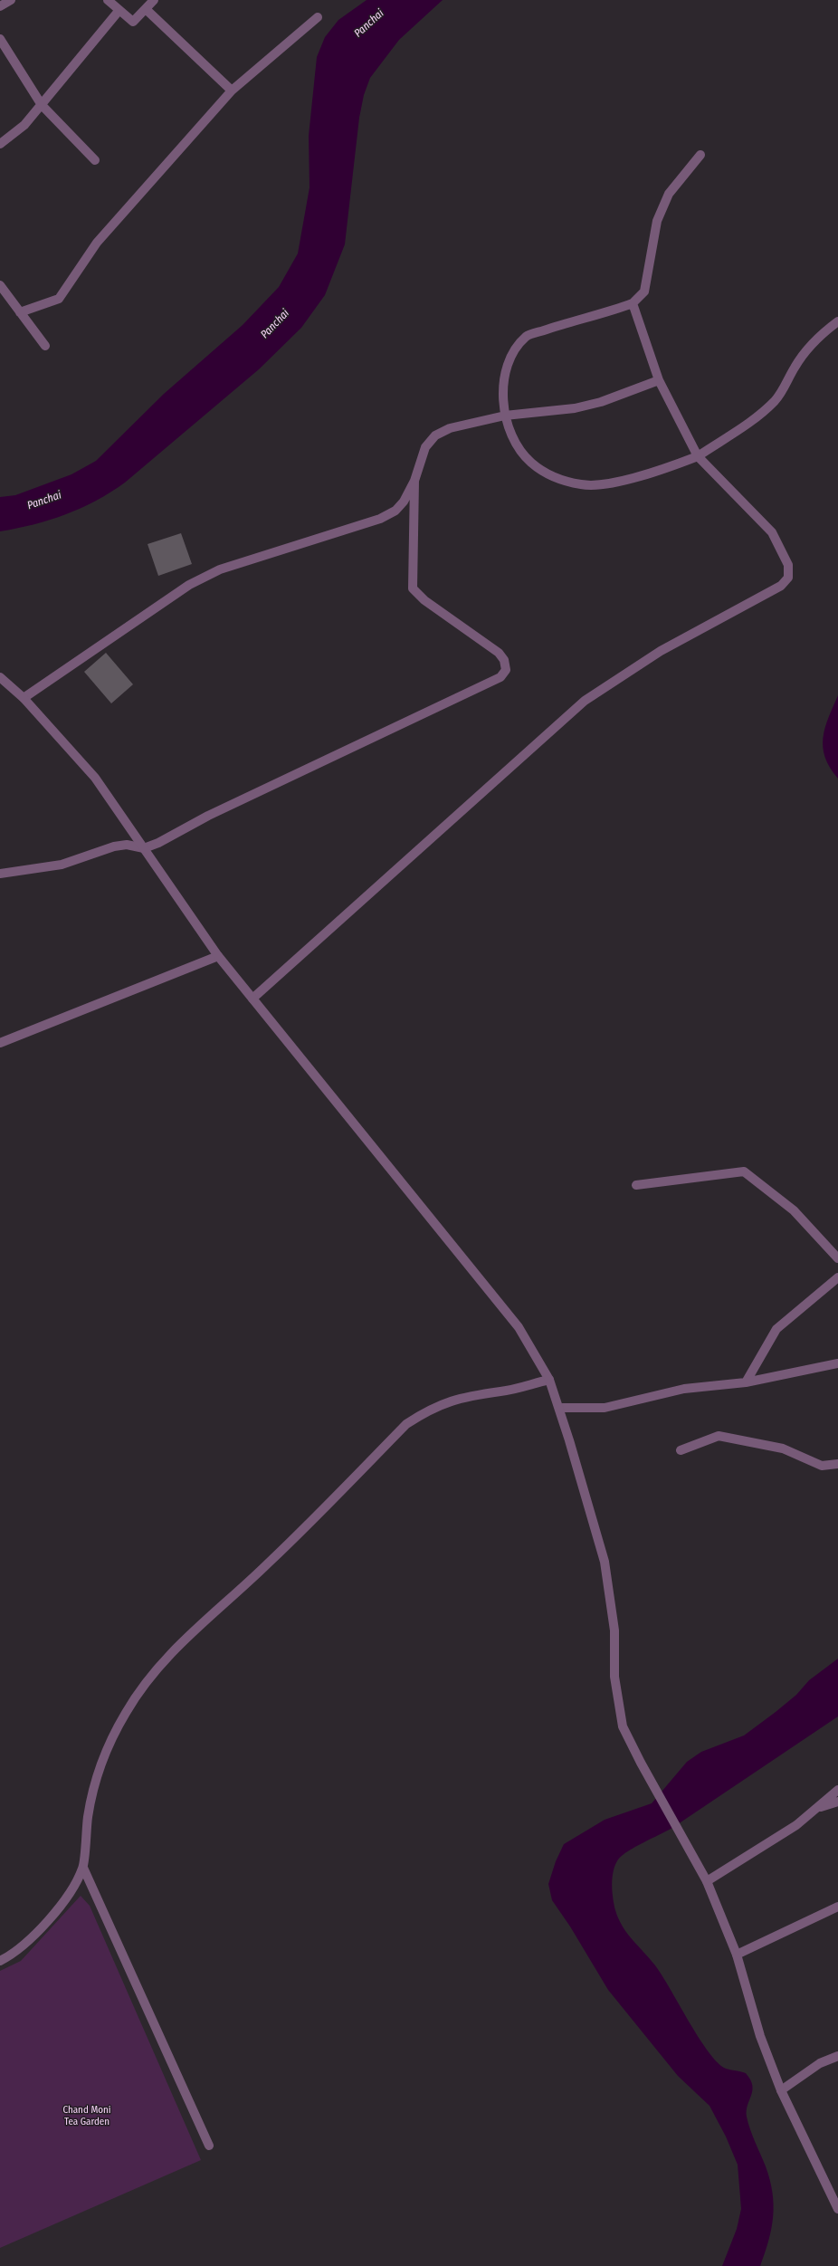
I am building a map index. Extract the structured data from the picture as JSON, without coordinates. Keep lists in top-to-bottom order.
{
  "water": ["Panchai"],
  "parks": ["Chand Moni Tea Garden"]
}
